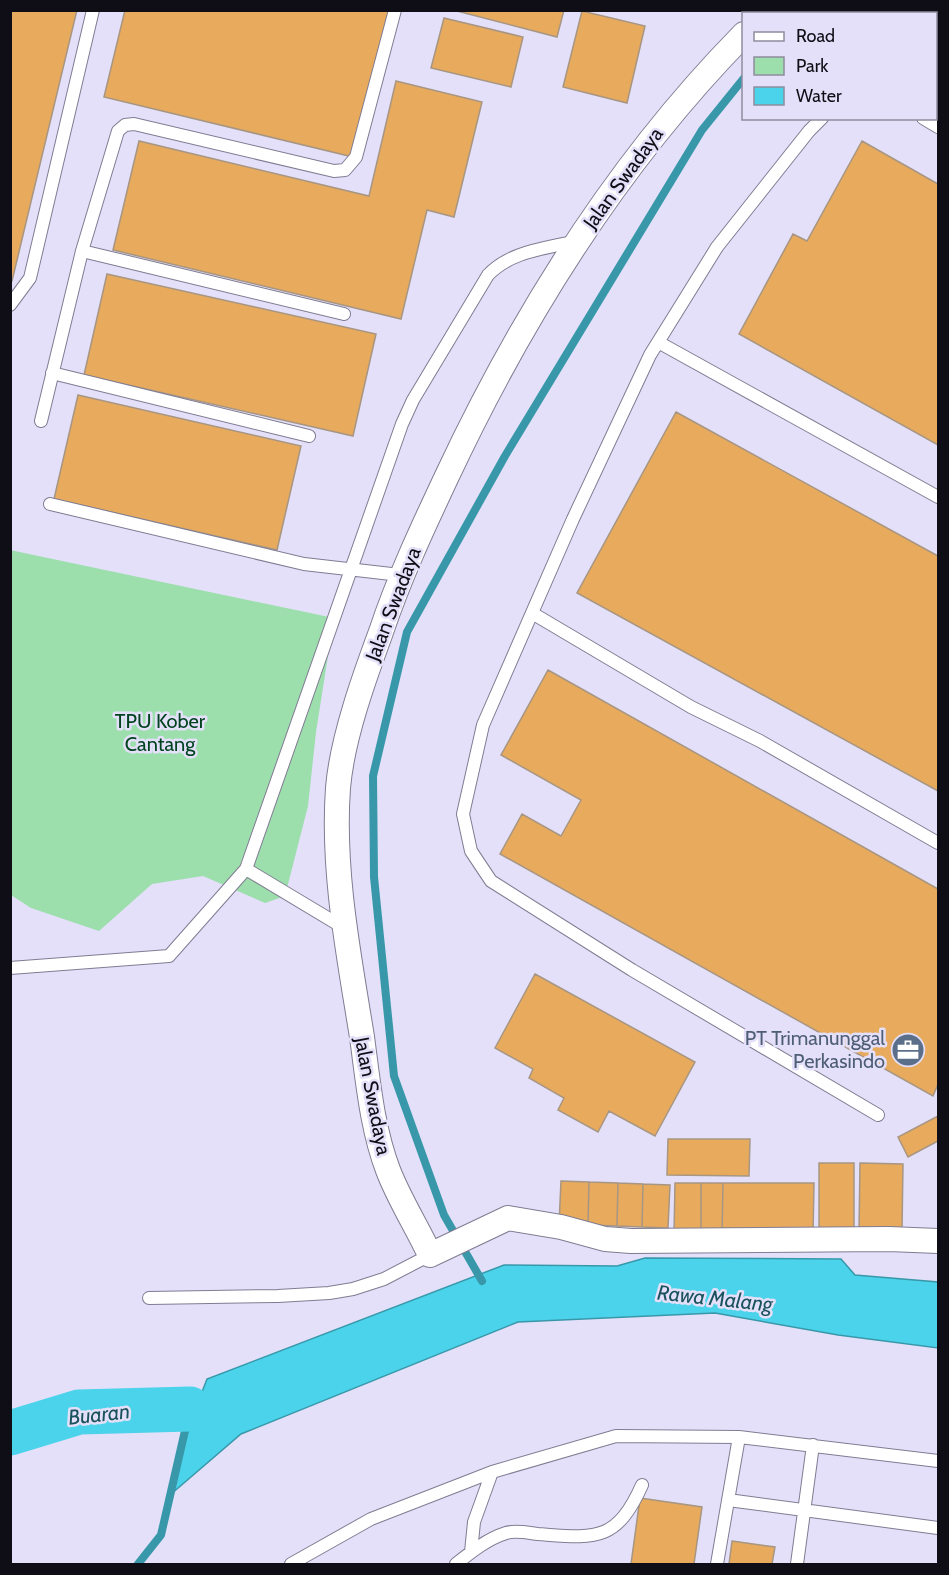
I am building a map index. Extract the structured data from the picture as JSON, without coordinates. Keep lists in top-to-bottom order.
{
  "streets": {
    "street": ["Jalan Swadaya"]
  },
  "water": ["Rawa Malang", "Buaran"],
  "parks": ["TPU Kober Cantang"],
  "places": {
    "office": ["PT Trimanunggal Perkasindo"]
  },
  "legend": ["Road", "Park", "Water"]
}
